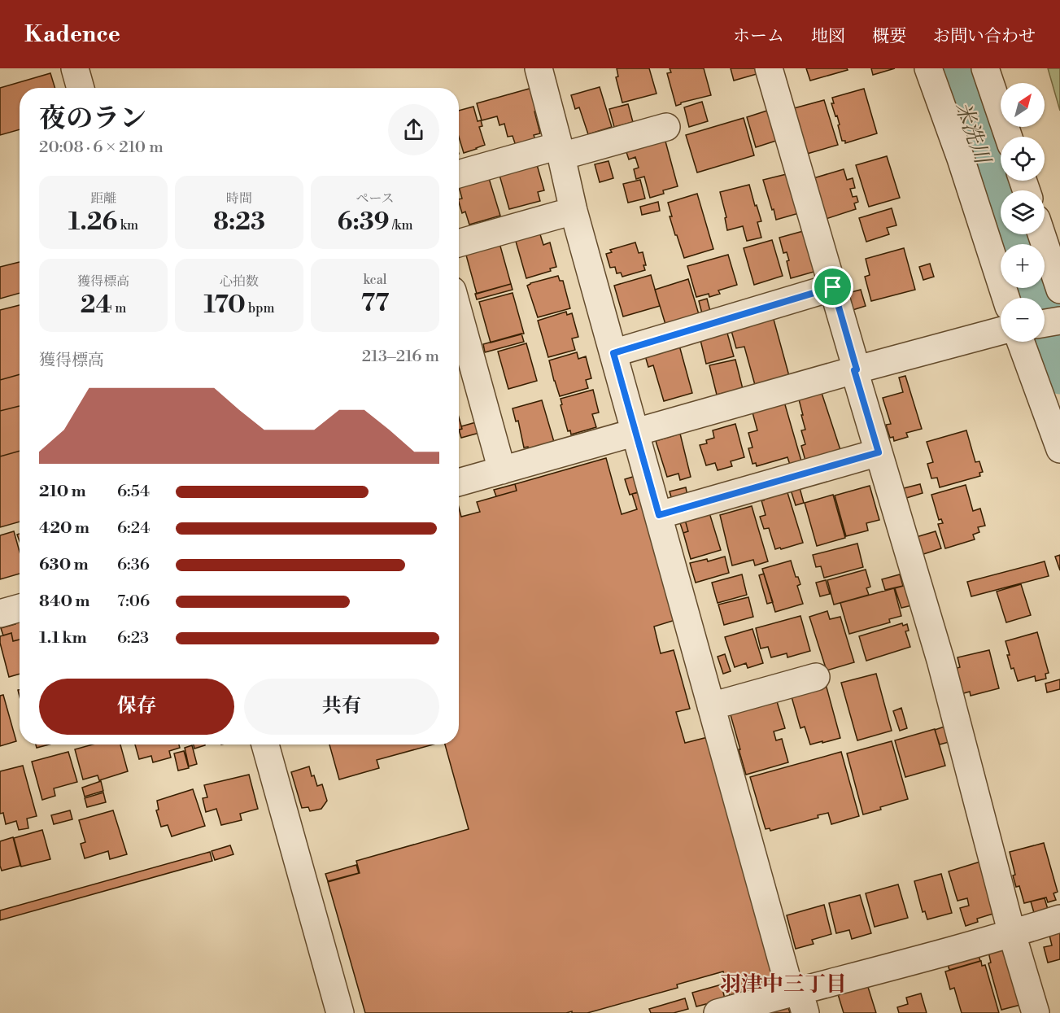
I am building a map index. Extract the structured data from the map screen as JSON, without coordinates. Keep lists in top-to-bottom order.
{
  "districts": ["羽津中三丁目"],
  "water": ["米洗川"],
  "north": "top right",
  "page": {
    "header": "Kadence",
    "nav": [
      "ホーム",
      "地図",
      "概要",
      "お問い合わせ"
    ],
    "map_buttons": ["+", "−"],
    "heading": ["夜のラン", "20:08 · 6 × 210 m"],
    "stats": [
      ["距離", "1.26 km"],
      ["時間", "8:23"],
      ["ペース", "6:39 /km"],
      ["獲得標高", "24 m"],
      ["心拍数", "170 bpm"],
      ["kcal", "77"]
    ],
    "chart": ["獲得標高", "213–216 m"],
    "list": [
      {
        "name": "210 m",
        "note": "6:54"
      },
      {
        "name": "420 m",
        "note": "6:24"
      },
      {
        "name": "630 m",
        "note": "6:36"
      },
      {
        "name": "840 m",
        "note": "7:06"
      },
      {
        "name": "1.1 km",
        "note": "6:23"
      }
    ],
    "buttons": ["保存", "共有"]
  }
}
